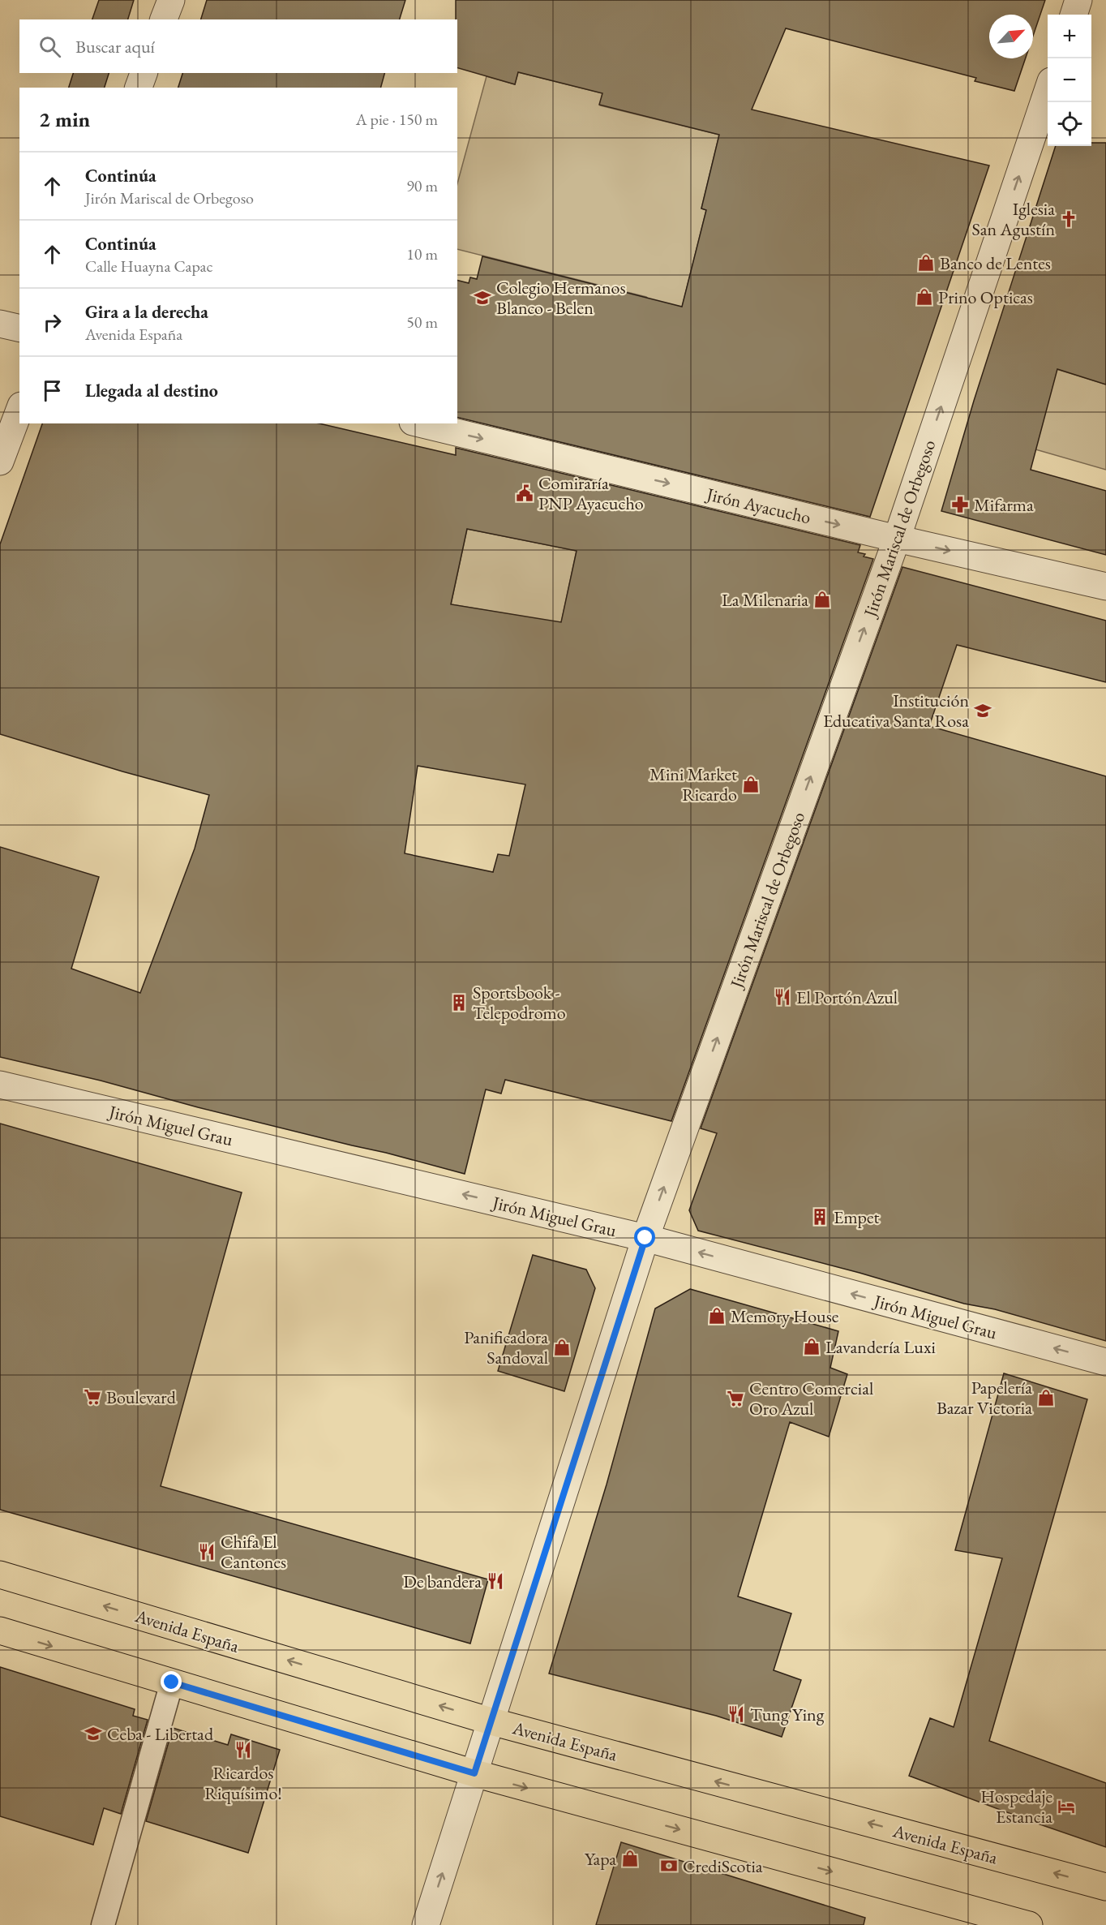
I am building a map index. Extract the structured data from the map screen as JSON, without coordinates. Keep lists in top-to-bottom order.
{
  "streets": {
    "main road": ["Avenida España"],
    "street": ["Jirón Ayacucho", "Jirón Mariscal de Orbegoso", "Jirón Miguel Grau"]
  },
  "crossings": [
    ["Jirón Ayacucho", "Jirón Mariscal de Orbegoso"],
    ["Jirón Mariscal de Orbegoso", "Jirón Miguel Grau"],
    ["Jirón Mariscal de Orbegoso", "Avenida España"]
  ],
  "one_way": ["Jirón Ayacucho", "Jirón Mariscal de Orbegoso", "Jirón Miguel Grau"],
  "places": {
    "church": ["Iglesia San Agustín"],
    "shop": [
      "Banco de Lentes",
      "Prino Opticas",
      "La Milenaria",
      "Mini Market Ricardo",
      "Memory House",
      "Lavandería Luxi",
      "Panificadora Sandoval",
      "Papelería Bazar Victoria",
      "Yapa"
    ],
    "school or university": ["Colegio Hermanos Blanco - Belen", "Institución Educativa Santa Rosa", "Ceba - Libertad"],
    "public building": ["Comiraría PNP Ayacucho"],
    "pharmacy": ["Mifarma"],
    "restaurant": [
      "El Portón Azul",
      "Chifa El Cantones",
      "De bandera",
      "Tung Ying",
      "Ricardos Riquísimo!"
    ],
    "building": ["Sportsbook - Telepodromo", "Empet"],
    "supermarket": ["Boulevard", "Centro Comercial Oro Azul"],
    "hotel": ["Hospedaje Estancia"],
    "bank": ["CrediScotia"]
  },
  "north": "top right",
  "page": {
    "map_buttons": ["+", "−"],
    "search": "Buscar aquí",
    "heading": ["2 min", "A pie · 150 m"],
    "list": [
      ["Continúa", "Jirón Mariscal de Orbegoso", "90 m"],
      ["Continúa", "Calle Huayna Capac", "10 m"],
      ["Gira a la derecha", "Avenida España", "50 m"],
      "Llegada al destino"
    ]
  }
}
